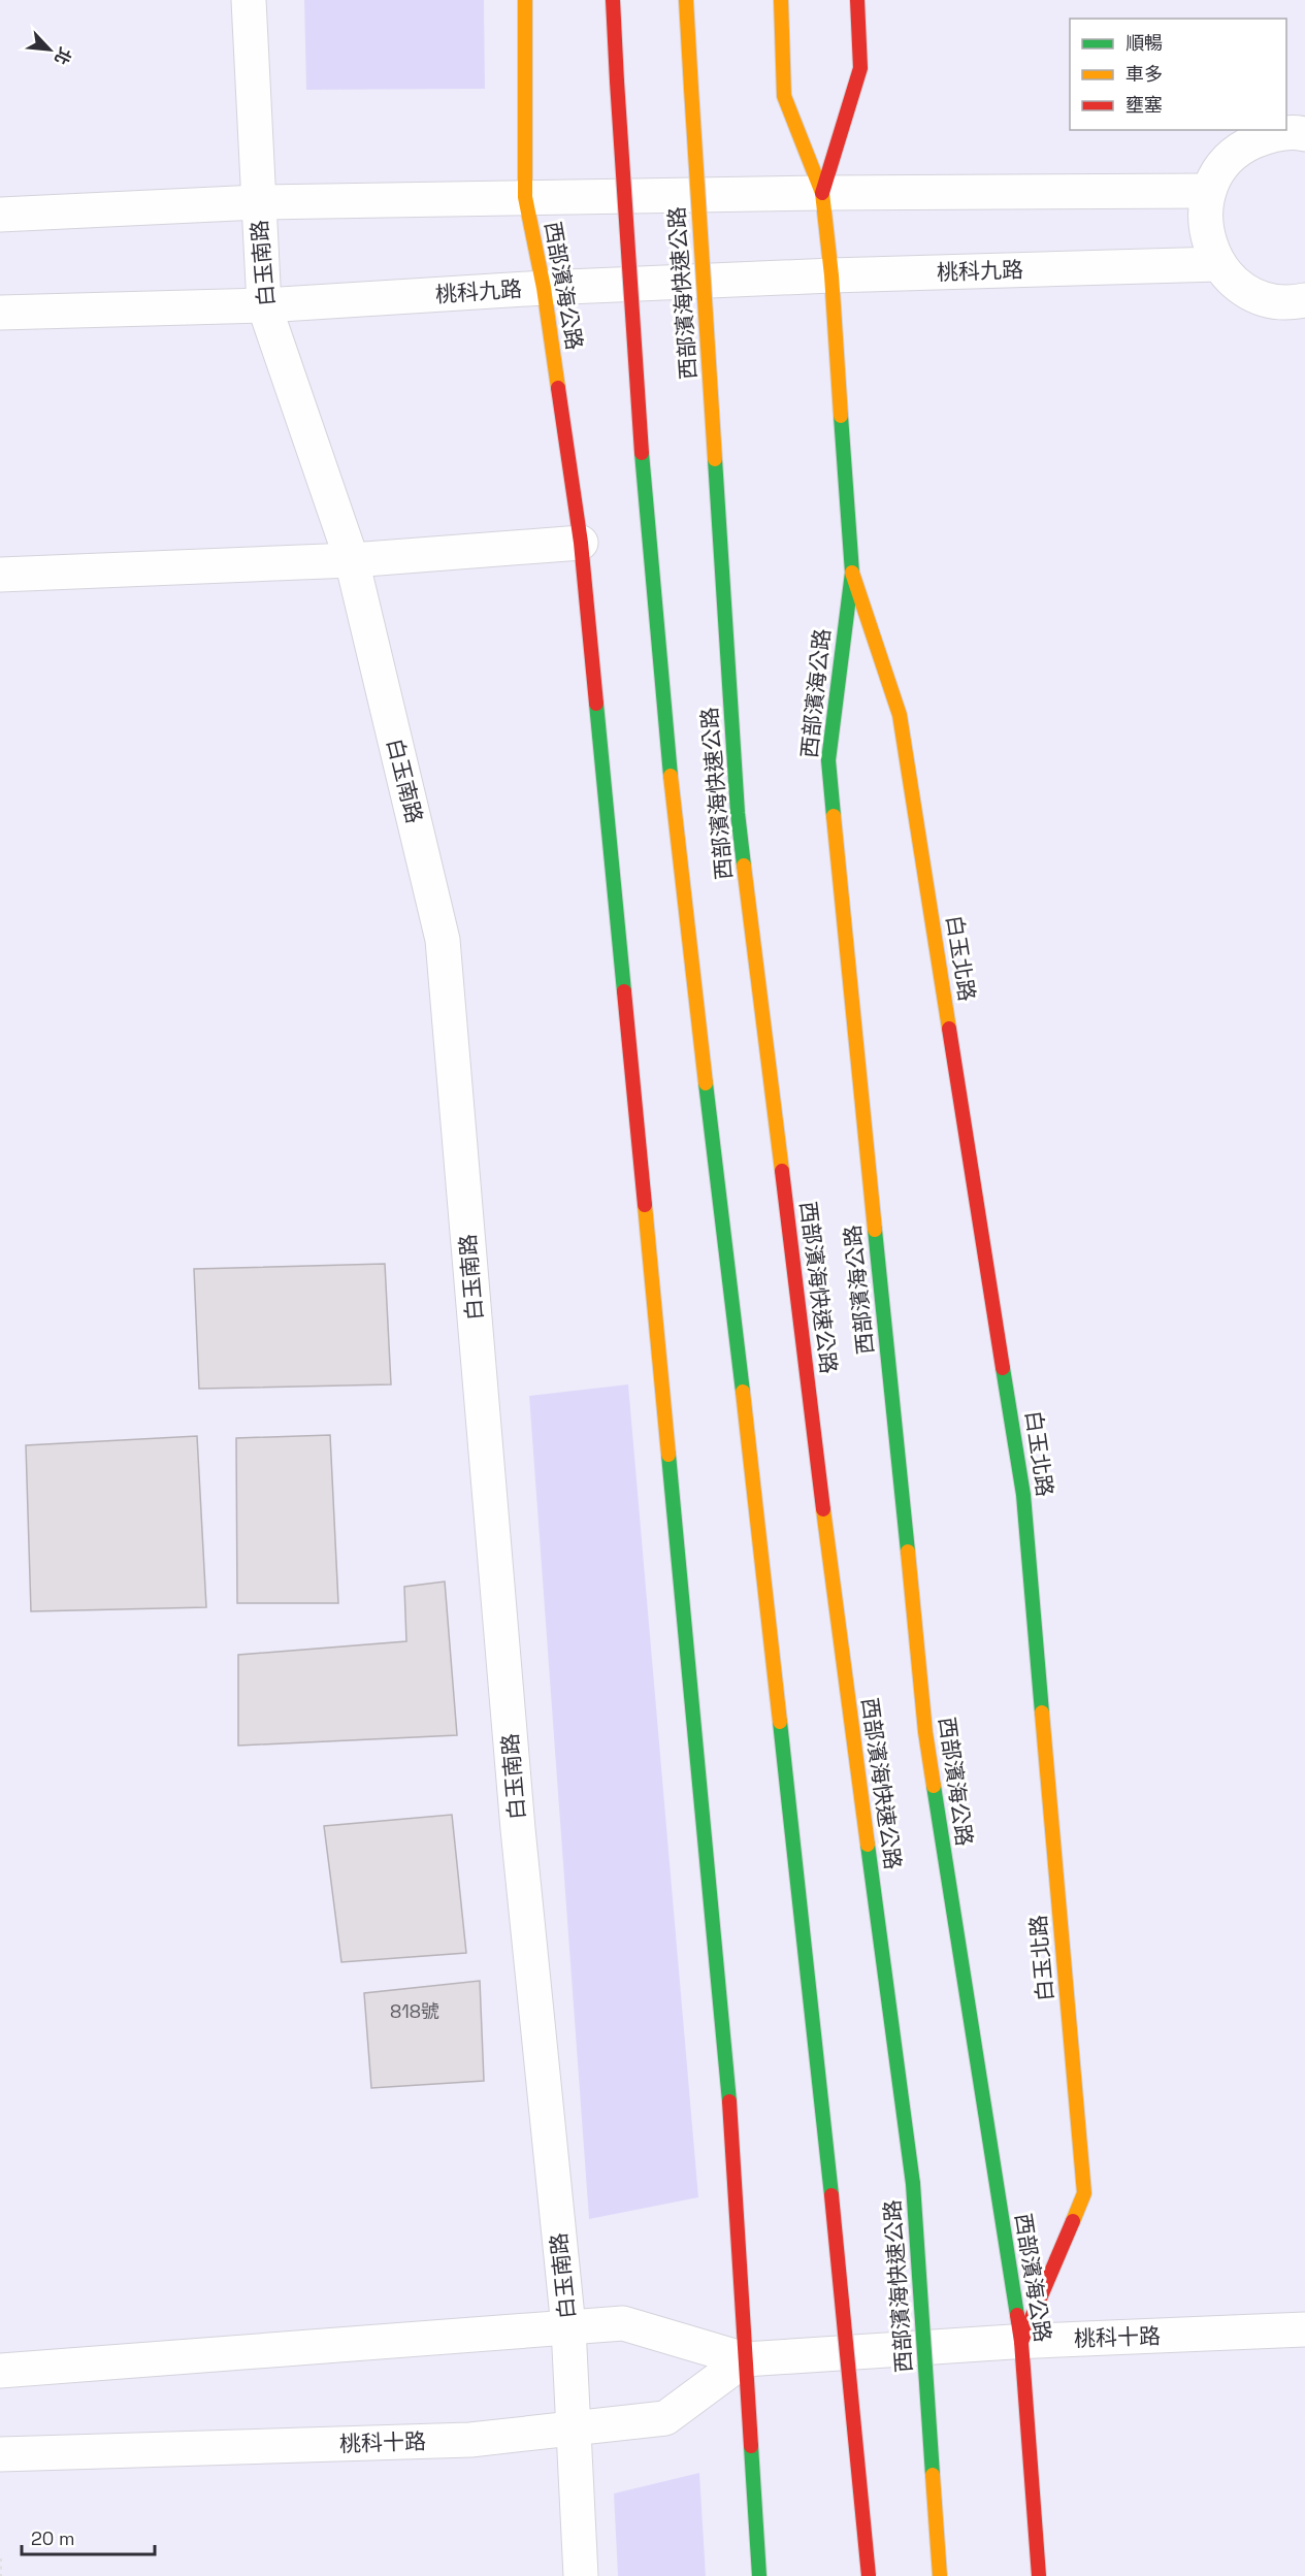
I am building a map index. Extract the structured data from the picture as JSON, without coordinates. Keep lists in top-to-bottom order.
{
  "streets": {
    "main road": ["西部濱海公路", "西部濱海快速公路", "白玉北路"],
    "street": ["白玉南路", "桃科九路", "桃科十路"]
  },
  "crossings": [
    ["白玉南路", "桃科九路"],
    ["白玉南路", "桃科十路"],
    ["桃科九路", "西部濱海公路"],
    ["西部濱海公路", "白玉北路"],
    ["西部濱海公路", "桃科十路"],
    ["白玉北路", "桃科十路"]
  ],
  "house_numbers": ["818號"],
  "legend": ["順暢", "車多", "壅塞"],
  "scale_bar": "20 m",
  "north": "bottom right"
}
